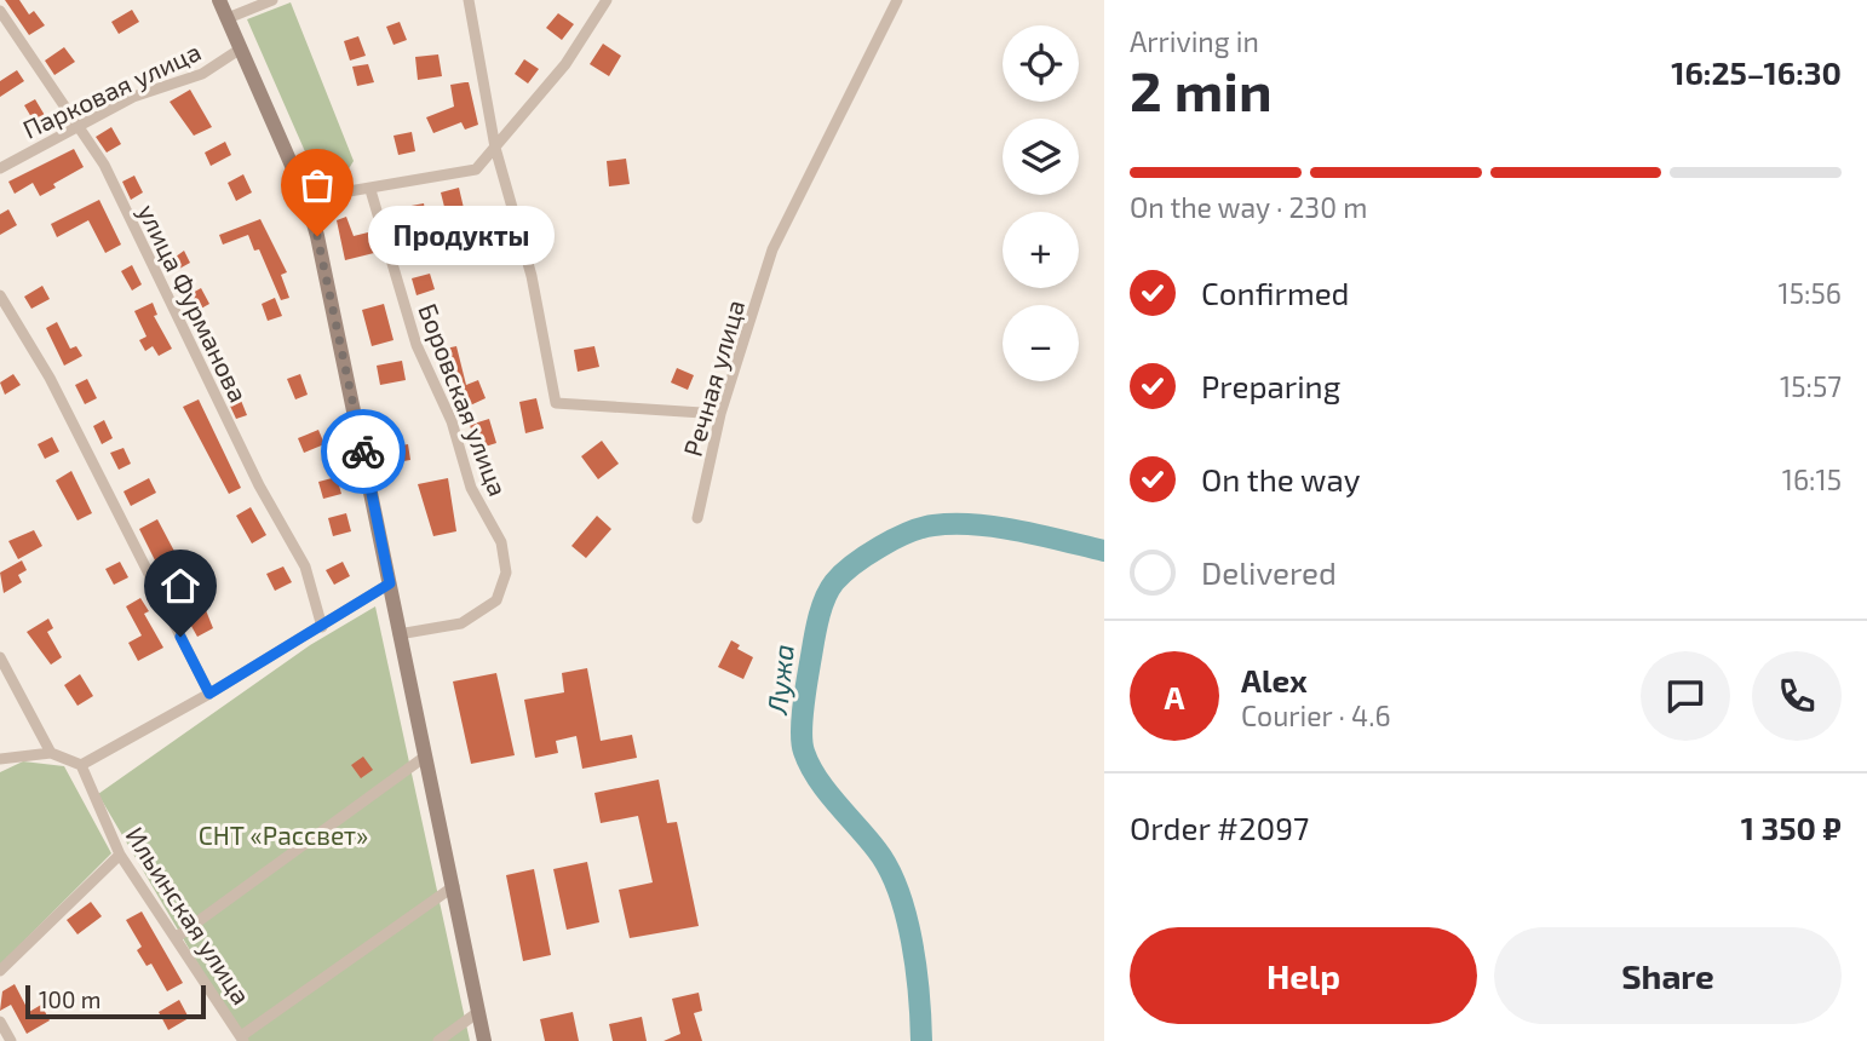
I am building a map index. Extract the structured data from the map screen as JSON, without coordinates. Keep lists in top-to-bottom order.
{
  "streets": {
    "street": [
      "Парковая улица",
      "улица Фурманова",
      "Речная улица",
      "Боровская улица",
      "Ильинская улица"
    ]
  },
  "crossings": [
    ["Парковая улица", "улица Фурманова"]
  ],
  "water": ["Лужа"],
  "parks": ["СНТ «Рассвет»"],
  "places": ["Продукты"],
  "scale_bar": "100 m",
  "page": {
    "heading": ["2 min", "Arriving in", "16:25–16:30"],
    "panel": [
      "Alex",
      "Courier · 4.6",
      "Order #2097",
      "1 350 ₽"
    ],
    "map_buttons": ["+", "−"],
    "bar": "On the way · 230 m",
    "bubble": "Продукты",
    "list": [
      ["Confirmed", "15:56"],
      ["Preparing", "15:57"],
      ["On the way", "16:15"],
      "Delivered"
    ],
    "round": "A",
    "buttons": ["Help", "Share"],
    "scale": "100 m"
  }
}
